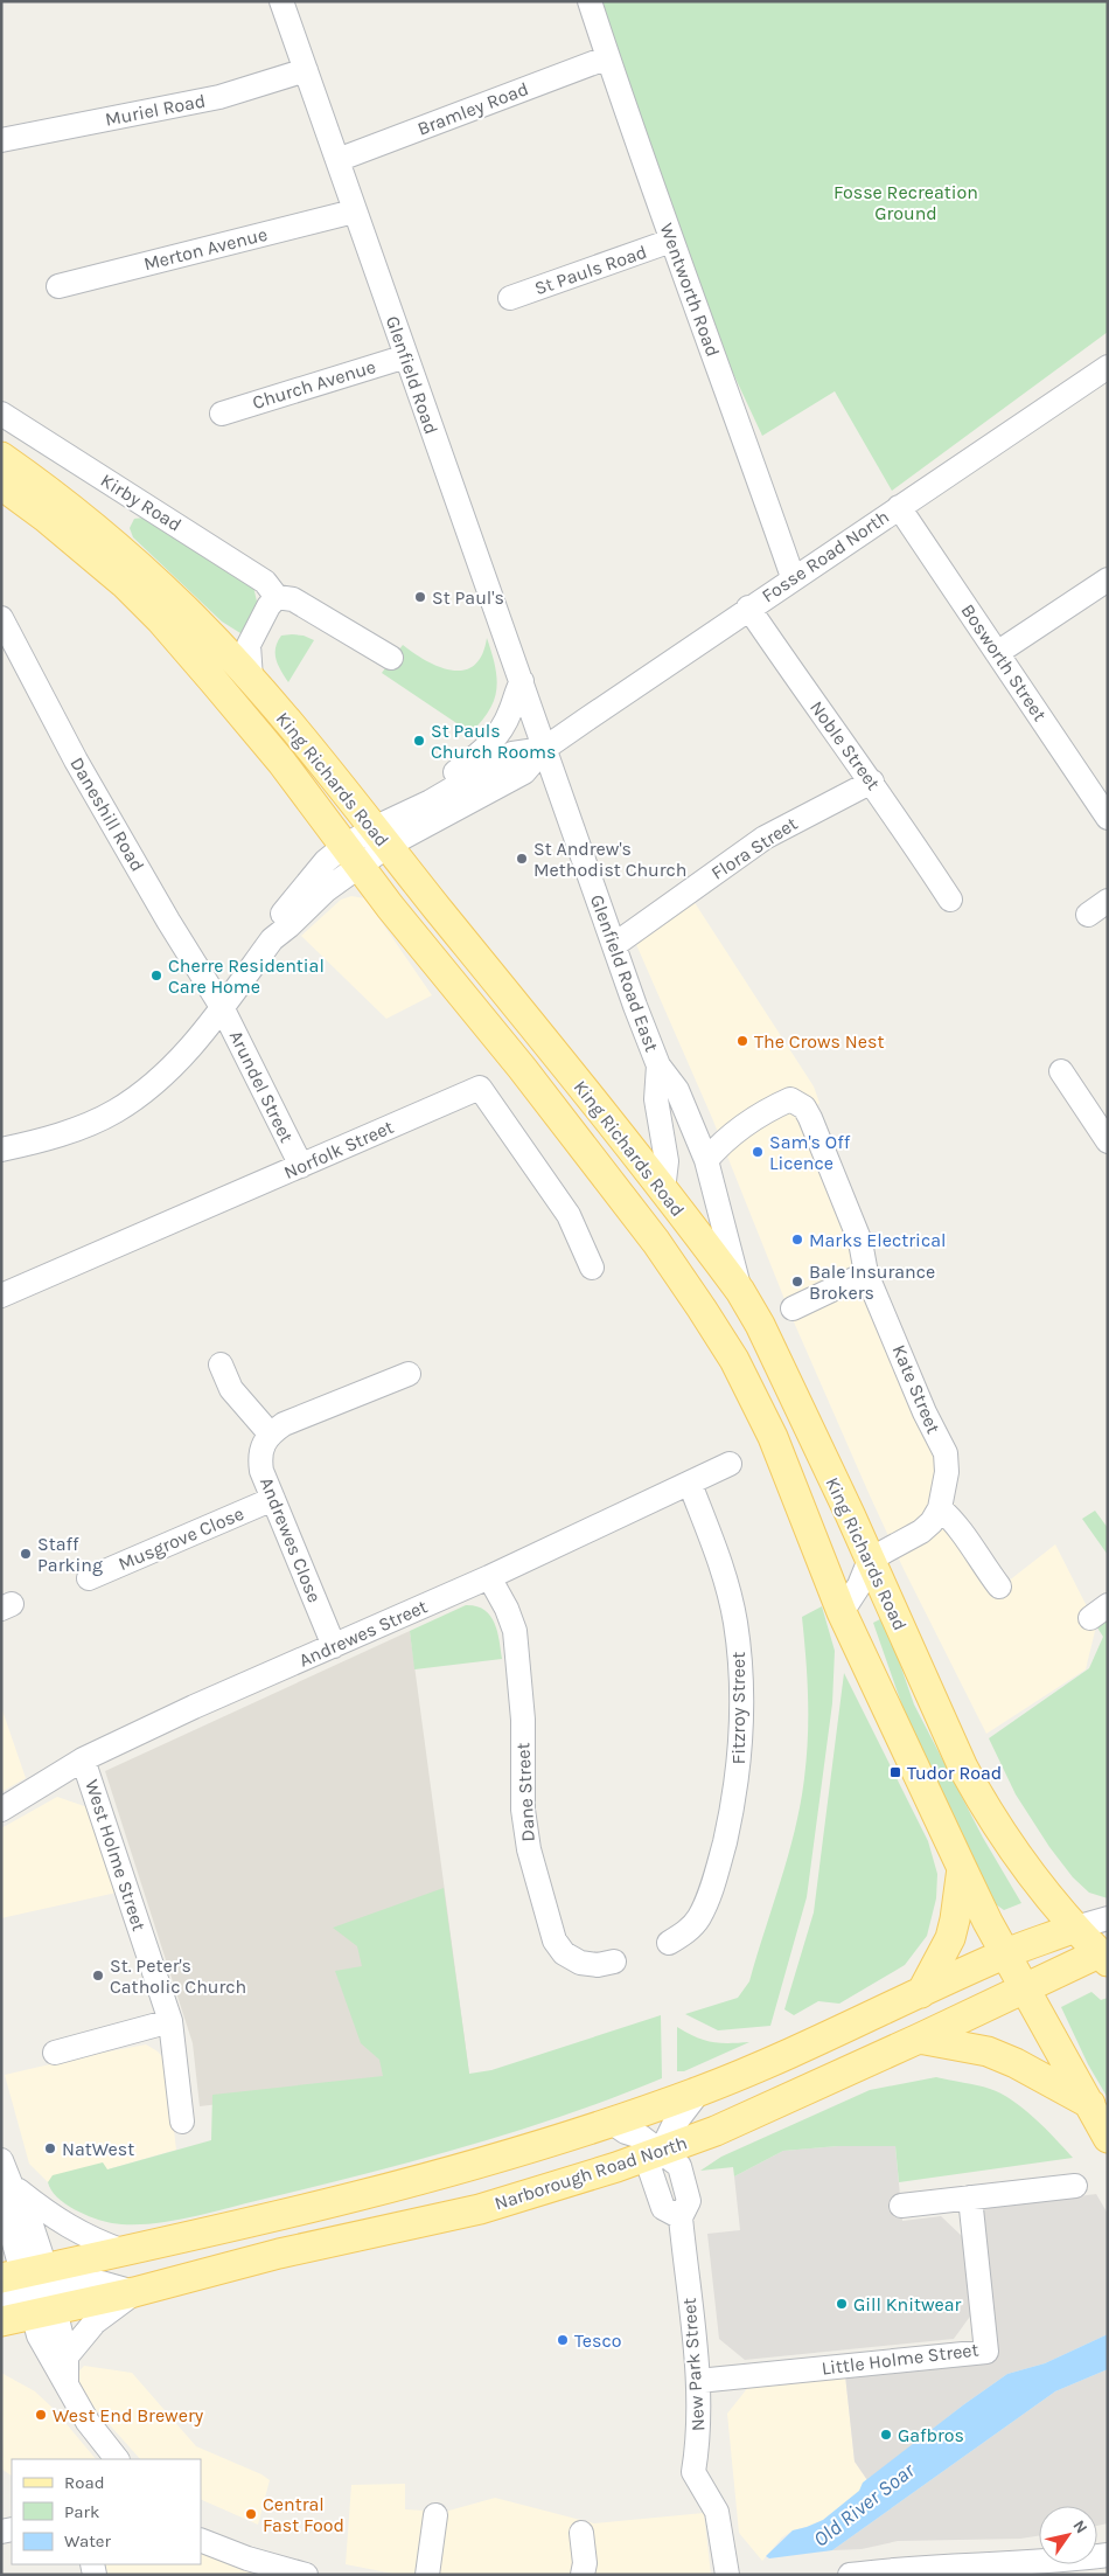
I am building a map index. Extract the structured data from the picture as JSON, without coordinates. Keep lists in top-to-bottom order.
{
  "streets": {
    "main road": ["King Richards Road", "Narborough Road North"],
    "street": [
      "Bramley Road",
      "Muriel Road",
      "Merton Avenue",
      "St Pauls Road",
      "Wentworth Road",
      "Glenfield Road",
      "Church Avenue",
      "Kirby Road",
      "Fosse Road North",
      "Bosworth Street",
      "Noble Street",
      "Daneshill Road",
      "Flora Street",
      "Glenfield Road East",
      "Arundel Street",
      "Norfolk Street",
      "Kate Street",
      "Musgrove Close",
      "Andrewes Close",
      "Andrewes Street",
      "Fitzroy Street",
      "Dane Street",
      "West Holme Street",
      "Little Holme Street",
      "New Park Street"
    ]
  },
  "crossings": [
    ["Bramley Road", "Wentworth Road"],
    ["Bramley Road", "Glenfield Road"],
    ["Muriel Road", "Glenfield Road"],
    ["Merton Avenue", "Glenfield Road"],
    ["St Pauls Road", "Wentworth Road"],
    ["Wentworth Road", "Fosse Road North"],
    ["Glenfield Road", "Church Avenue"],
    ["Glenfield Road", "Fosse Road North"],
    ["Glenfield Road", "Glenfield Road East"],
    ["Fosse Road North", "Bosworth Street"],
    ["Fosse Road North", "Noble Street"],
    ["Fosse Road North", "Glenfield Road East"],
    ["Noble Street", "Flora Street"],
    ["King Richards Road", "Glenfield Road East"],
    ["King Richards Road", "Kate Street"],
    ["King Richards Road", "Narborough Road North"],
    ["Daneshill Road", "Arundel Street"],
    ["Flora Street", "Glenfield Road East"],
    ["Glenfield Road East", "Kate Street"],
    ["Arundel Street", "Norfolk Street"],
    ["Musgrove Close", "Andrewes Close"],
    ["Andrewes Close", "Andrewes Street"],
    ["Andrewes Street", "Fitzroy Street"],
    ["Andrewes Street", "Dane Street"],
    ["Andrewes Street", "West Holme Street"],
    ["Narborough Road North", "New Park Street"],
    ["Little Holme Street", "New Park Street"]
  ],
  "water": ["Old River Soar"],
  "parks": ["Fosse Recreation Ground"],
  "places": {
    "other": [
      "St Paul's",
      "St Pauls Church Rooms",
      "St Andrew's Methodist Church",
      "Cherre Residential Care Home",
      "The Crows Nest",
      "Sam's Off Licence",
      "Marks Electrical",
      "Bale Insurance Brokers",
      "Staff Parking",
      "St. Peter's Catholic Church",
      "NatWest",
      "Gill Knitwear",
      "Tesco",
      "West End Brewery",
      "Gafbros",
      "Central Fast Food"
    ],
    "transit": ["Tudor Road"]
  },
  "legend": ["Road", "Park", "Water"],
  "north": "top right"
}
